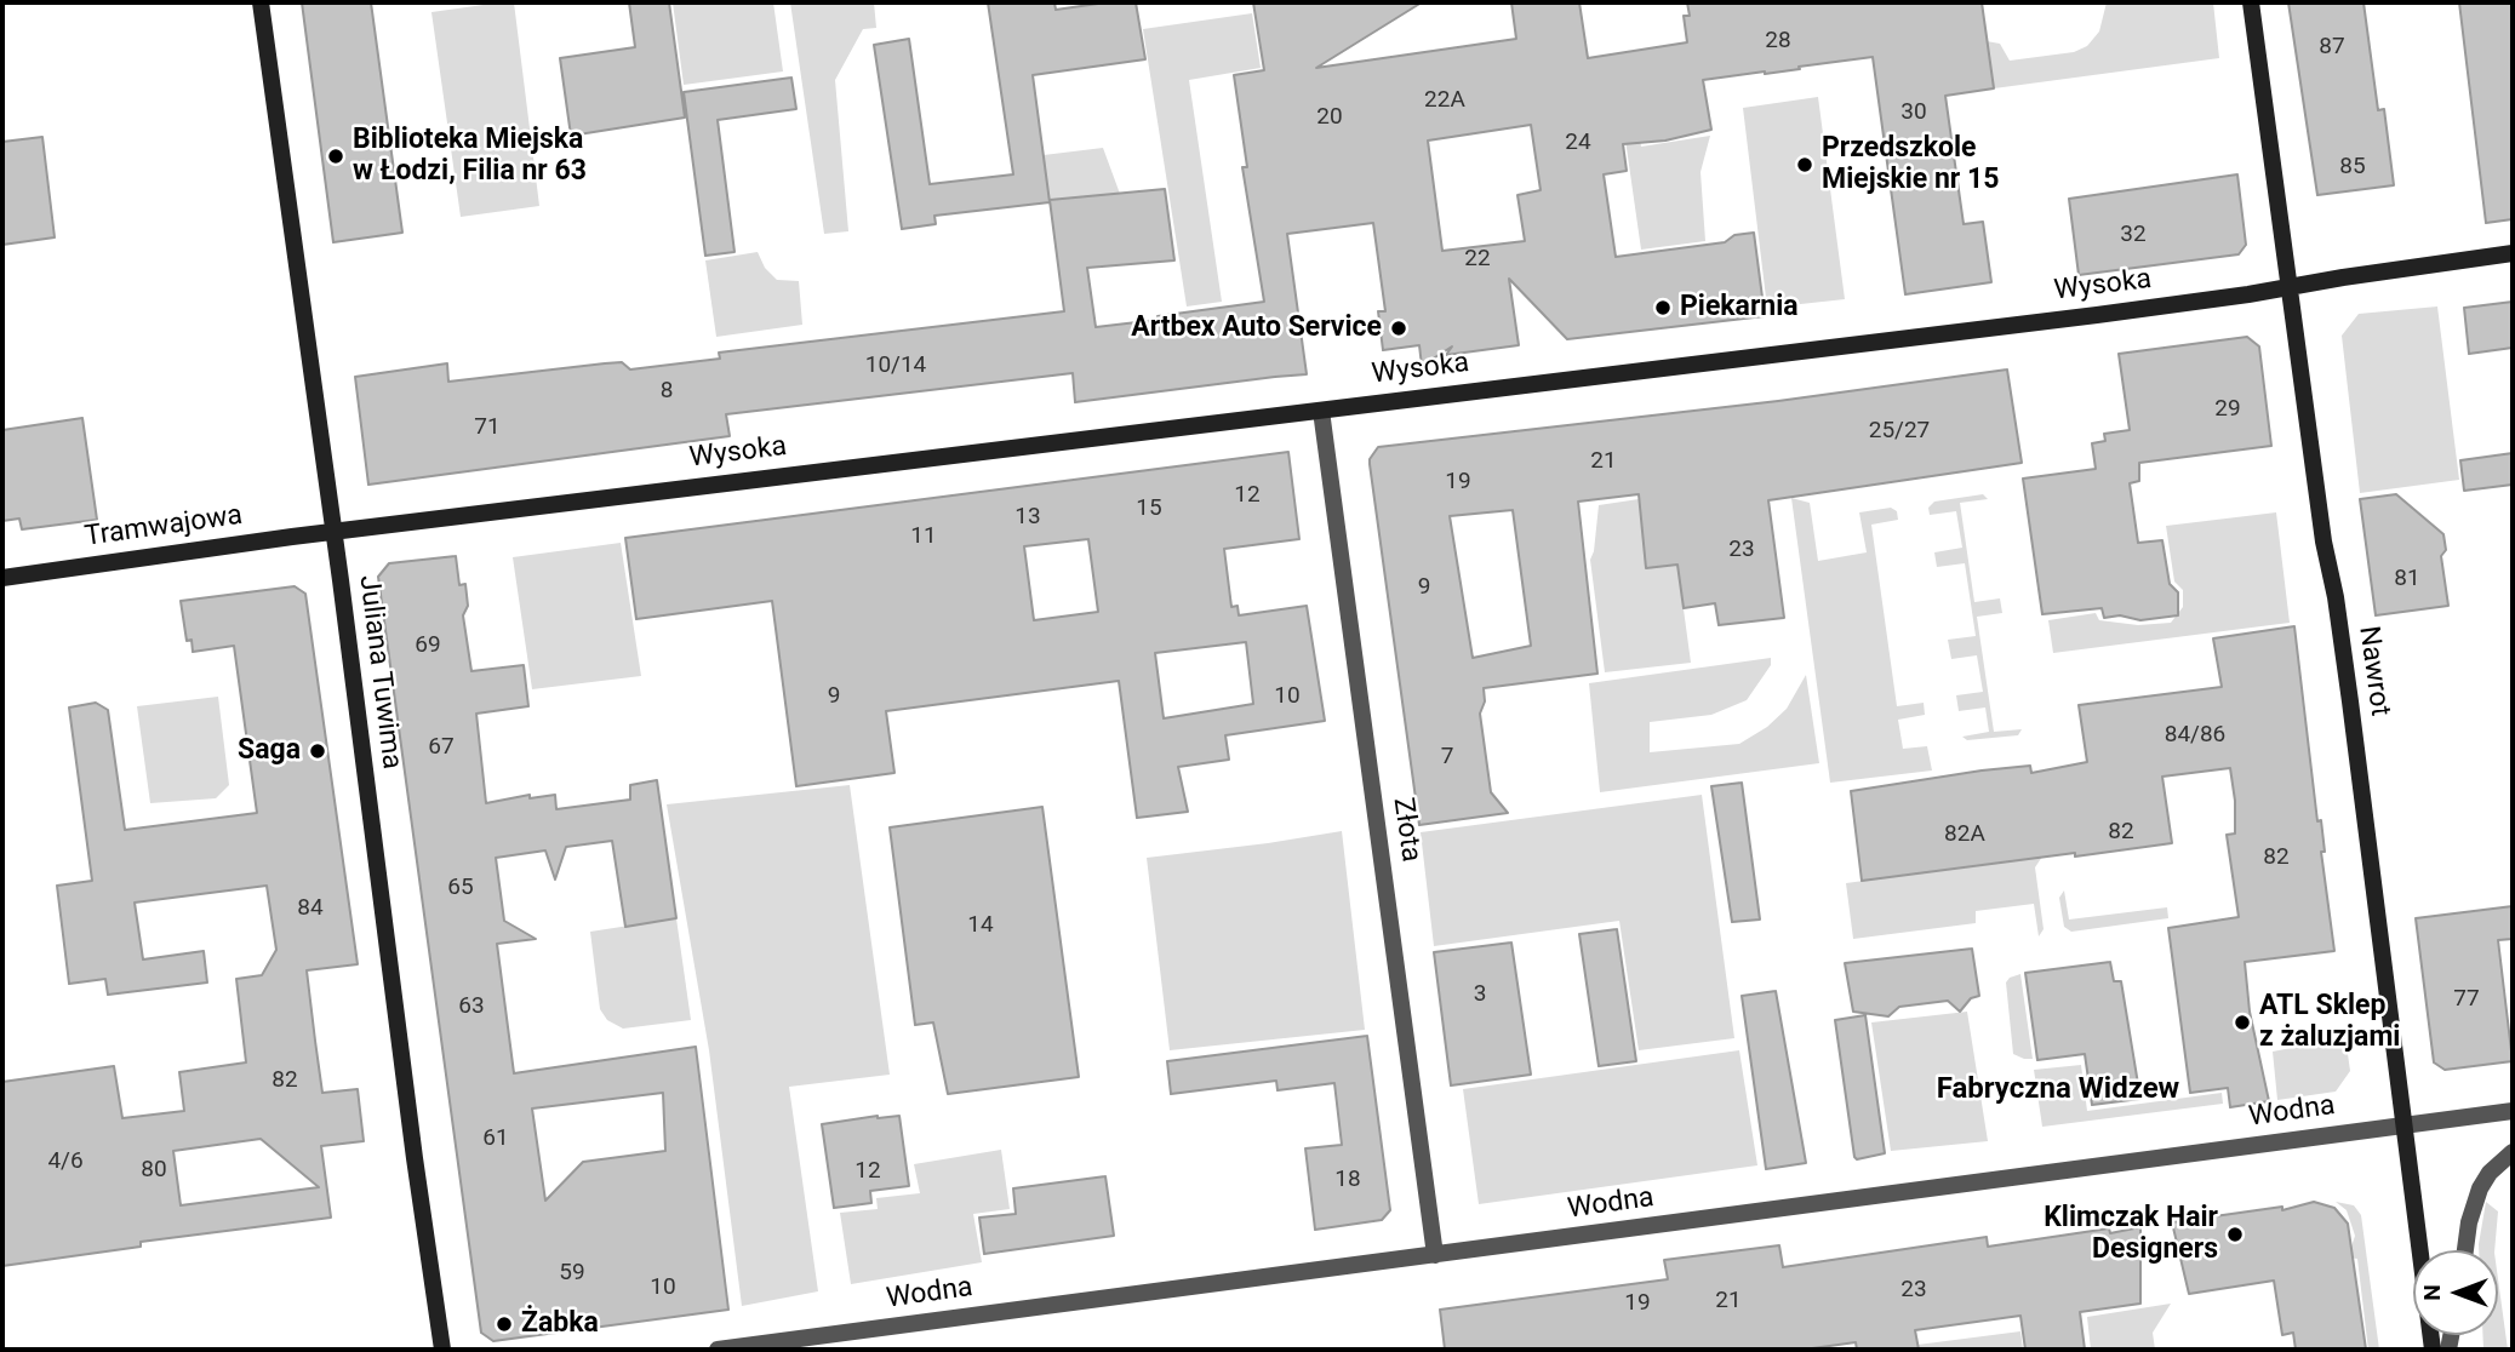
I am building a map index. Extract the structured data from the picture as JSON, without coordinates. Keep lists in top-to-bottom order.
{
  "streets": {
    "street": [
      "Wysoka",
      "Tramwajowa",
      "Nawrot",
      "Juliana Tuwima",
      "Złota",
      "Wodna"
    ]
  },
  "crossings": [
    ["Wysoka", "Tramwajowa"],
    ["Wysoka", "Nawrot"],
    ["Wysoka", "Juliana Tuwima"],
    ["Wysoka", "Złota"],
    ["Tramwajowa", "Juliana Tuwima"],
    ["Nawrot", "Wodna"],
    ["Złota", "Wodna"]
  ],
  "districts": ["Fabryczna Widzew"],
  "places": [
    "Biblioteka Miejska w Łodzi, Filia nr 63",
    "Przedszkole Miejskie nr 15",
    "Piekarnia",
    "Artbex Auto Service",
    "Saga",
    "ATL Sklep z żaluzjami",
    "Klimczak Hair Designers",
    "Żabka"
  ],
  "house_numbers": [
    "28",
    "87",
    "22A",
    "30",
    "20",
    "24",
    "85",
    "32",
    "22",
    "10/14",
    "8",
    "29",
    "71",
    "25/27",
    "21",
    "19",
    "12",
    "15",
    "13",
    "11",
    "23",
    "81",
    "9",
    "69",
    "9",
    "10",
    "84/86",
    "67",
    "7",
    "82",
    "82A",
    "82",
    "65",
    "84",
    "14",
    "3",
    "77",
    "63",
    "82",
    "61",
    "4/6",
    "80",
    "12",
    "18",
    "59",
    "10",
    "23",
    "21",
    "19"
  ],
  "north": "left"
}
